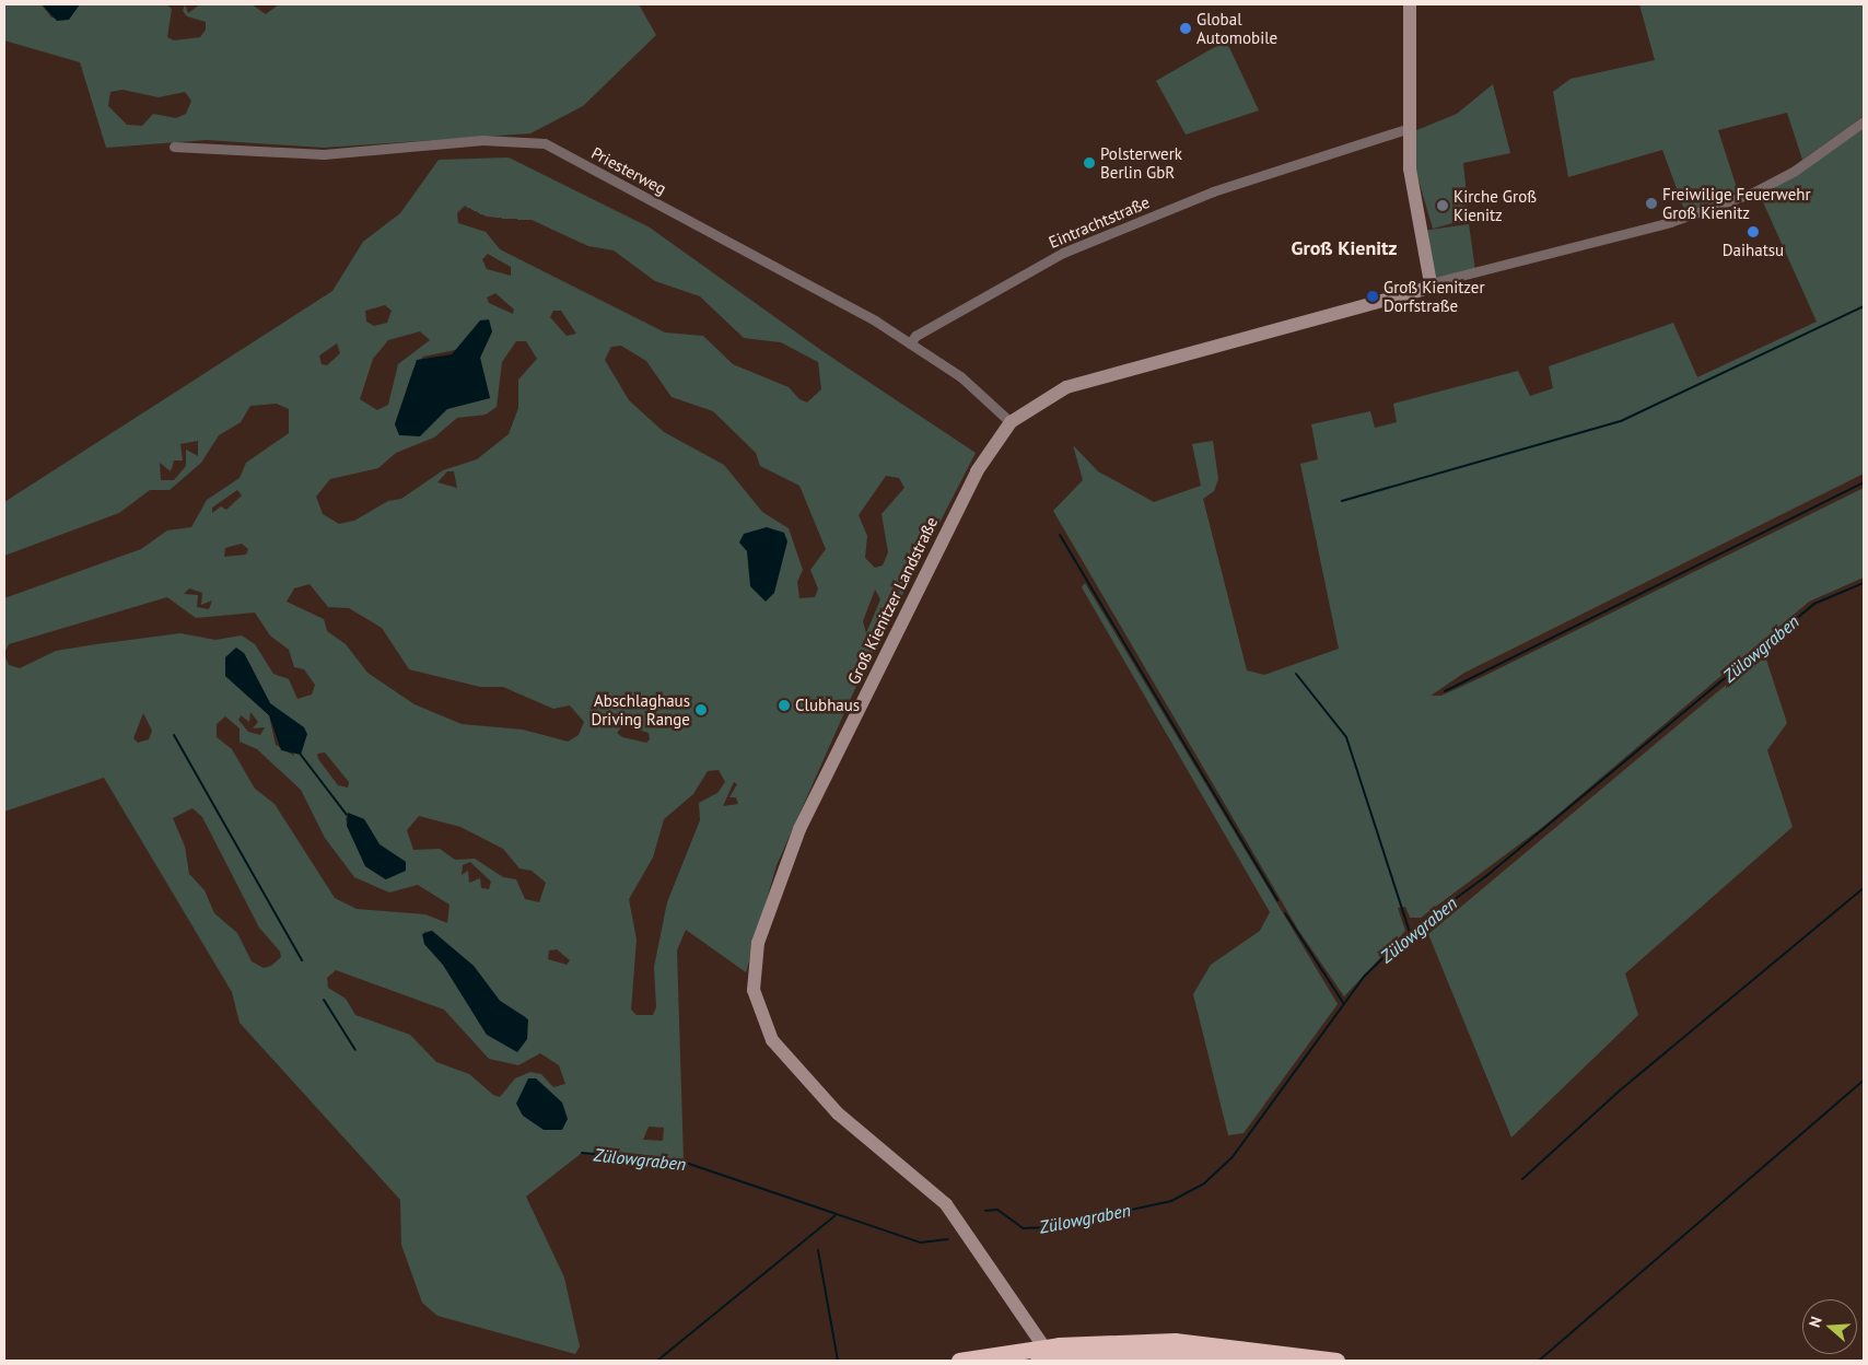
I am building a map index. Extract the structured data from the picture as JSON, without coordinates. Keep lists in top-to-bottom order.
{
  "streets": {
    "main road": ["Groß Kienitzer Landstraße"],
    "street": ["Priesterweg", "Eintrachtstraße"]
  },
  "crossings": [
    ["Priesterweg", "Eintrachtstraße"],
    ["Priesterweg", "Groß Kienitzer Landstraße"]
  ],
  "districts": ["Groß Kienitz"],
  "water": ["Zülowgraben"],
  "places": [
    "Global Automobile",
    "Polsterwerk Berlin GbR",
    "Freiwilige Feuerwehr Groß Kienitz",
    "Kirche Groß Kienitz",
    "Daihatsu",
    "Groß Kienitzer Dorfstraße",
    "Clubhaus",
    "Abschlaghaus Driving Range"
  ],
  "north": "left"
}
